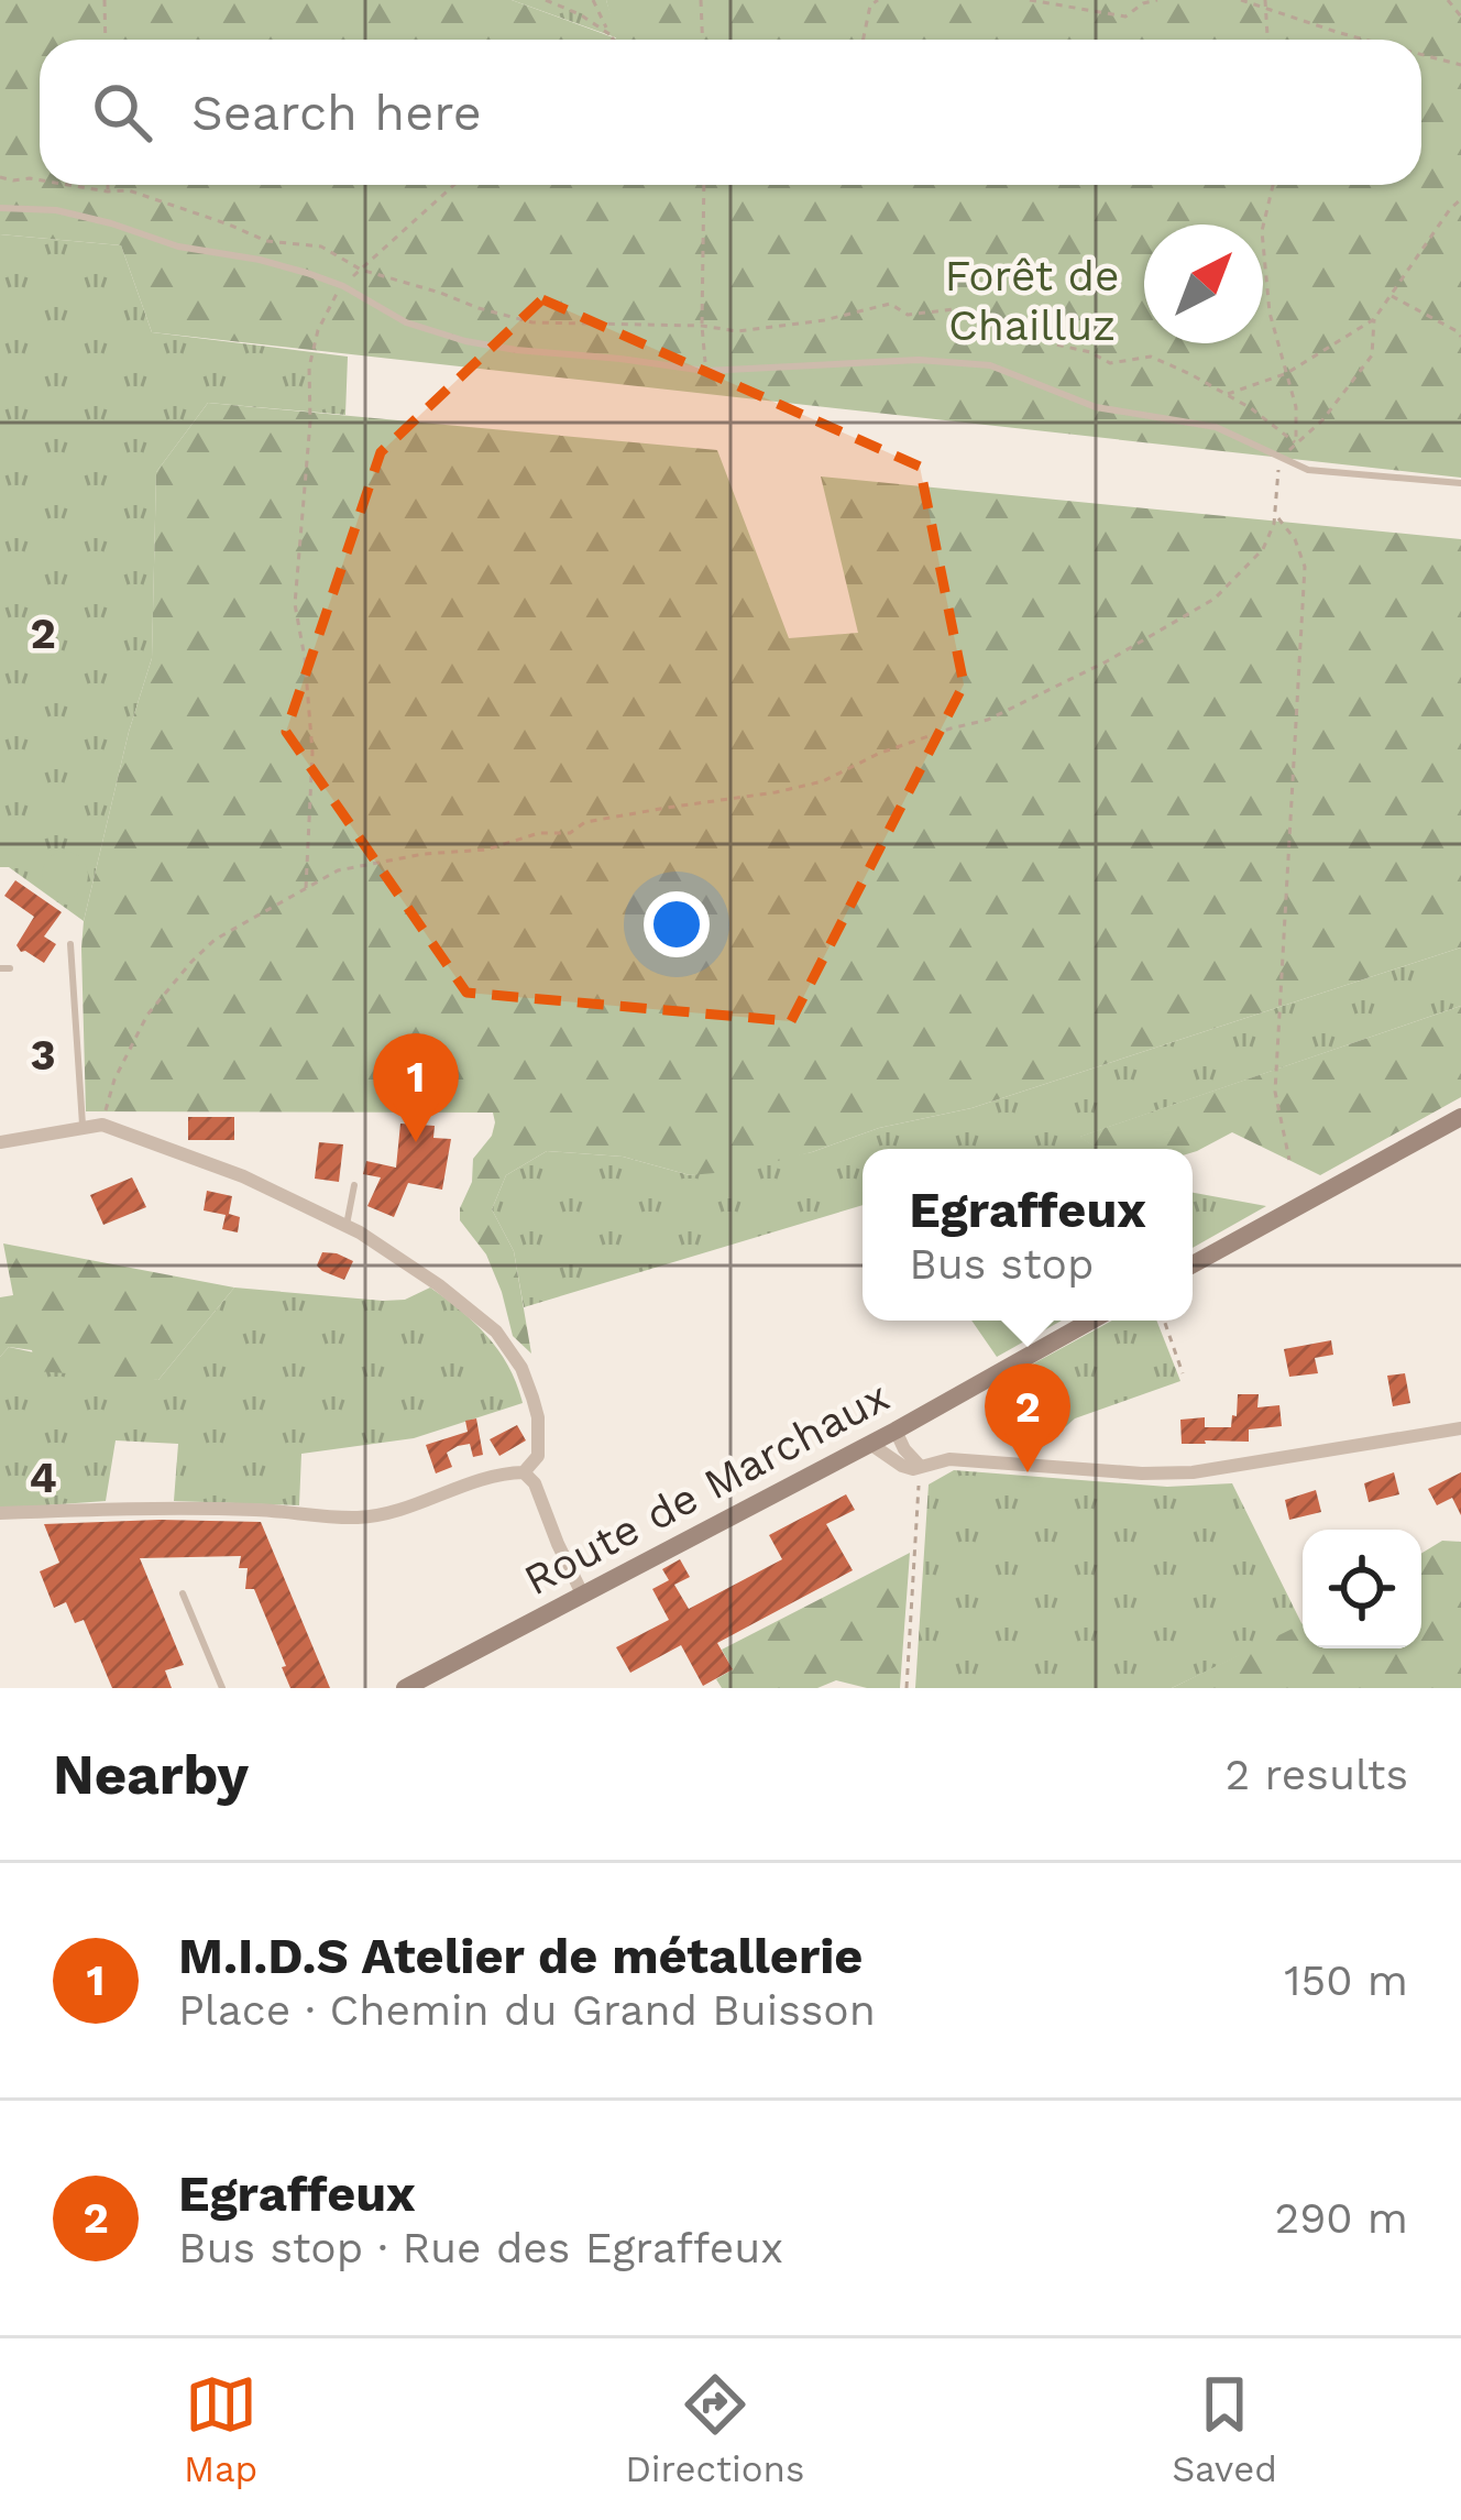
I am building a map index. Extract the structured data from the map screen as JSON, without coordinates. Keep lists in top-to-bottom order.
{
  "streets": {
    "main road": ["Route de Marchaux"]
  },
  "parks": ["Forêt de Chailluz"],
  "north": "top right",
  "page": {
    "search": "Search here",
    "pins": ["1", "2"],
    "popup": ["Egraffeux", "Bus stop"],
    "heading": ["Nearby", "2 results"],
    "list": [
      {
        "mark": "1",
        "name": "M.I.D.S Atelier de métallerie",
        "note": "Place · Chemin du Grand Buisson",
        "value": "150 m"
      },
      {
        "mark": "2",
        "name": "Egraffeux",
        "note": "Bus stop · Rue des Egraffeux",
        "value": "290 m"
      }
    ],
    "nav": ["Map", "Directions", "Saved"]
  },
  "grid": {
    "rows": ["2", "3", "4"]
  }
}
